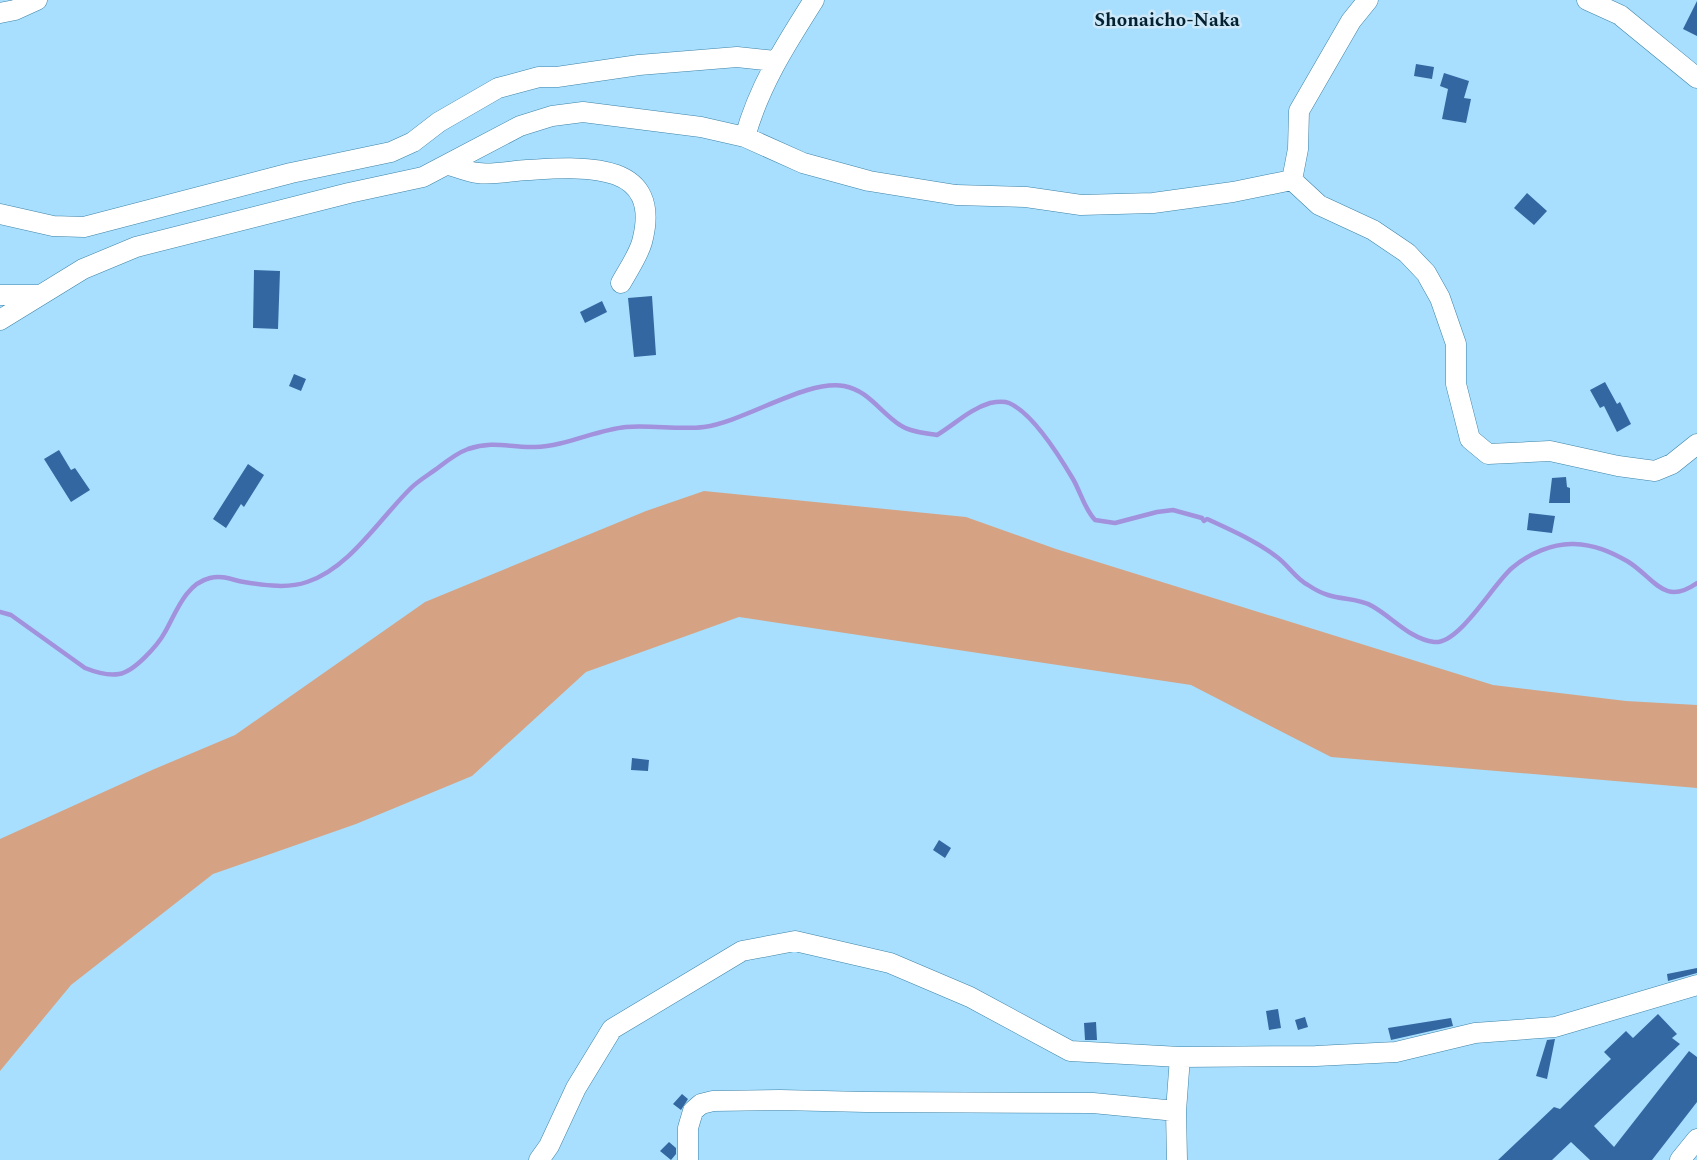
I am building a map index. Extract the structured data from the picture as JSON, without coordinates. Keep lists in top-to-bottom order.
{
  "districts": ["Shonaicho-Naka"]
}
